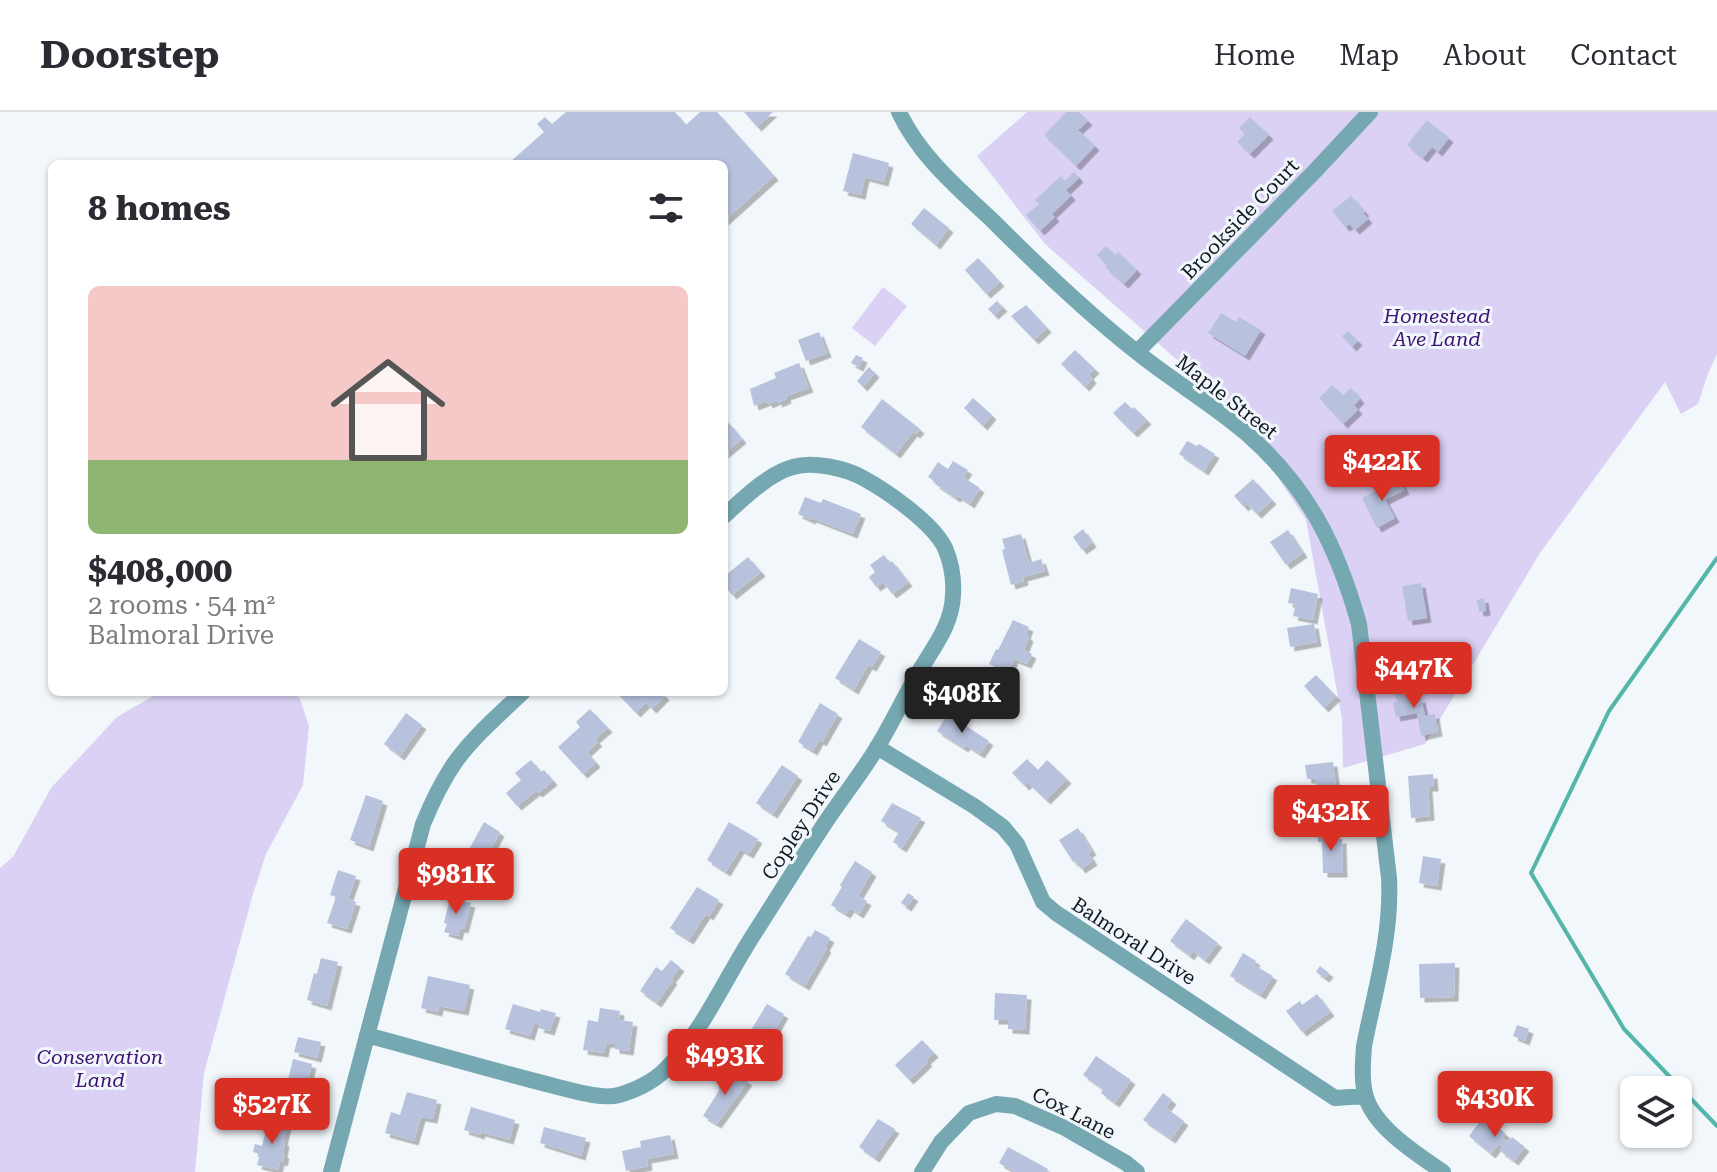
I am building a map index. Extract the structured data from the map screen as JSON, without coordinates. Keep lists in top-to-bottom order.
{
  "streets": {
    "street": [
      "Brookside Court",
      "Maple Street",
      "Copley Drive",
      "Balmoral Drive",
      "Cox Lane"
    ]
  },
  "crossings": [
    ["Brookside Court", "Maple Street"],
    ["Maple Street", "Balmoral Drive"],
    ["Copley Drive", "Balmoral Drive"]
  ],
  "parks": ["Homestead Ave Land", "Conservation Land"],
  "page": {
    "header": "Doorstep",
    "nav": [
      "Home",
      "Map",
      "About",
      "Contact"
    ],
    "heading": "8 homes",
    "list": [
      {
        "name": "$408,000",
        "note": "2 rooms · 54 m² · Balmoral Drive"
      }
    ],
    "price": [
      "$422K",
      "$447K",
      "$408K",
      "$432K",
      "$981K",
      "$493K",
      "$430K",
      "$527K"
    ]
  }
}
